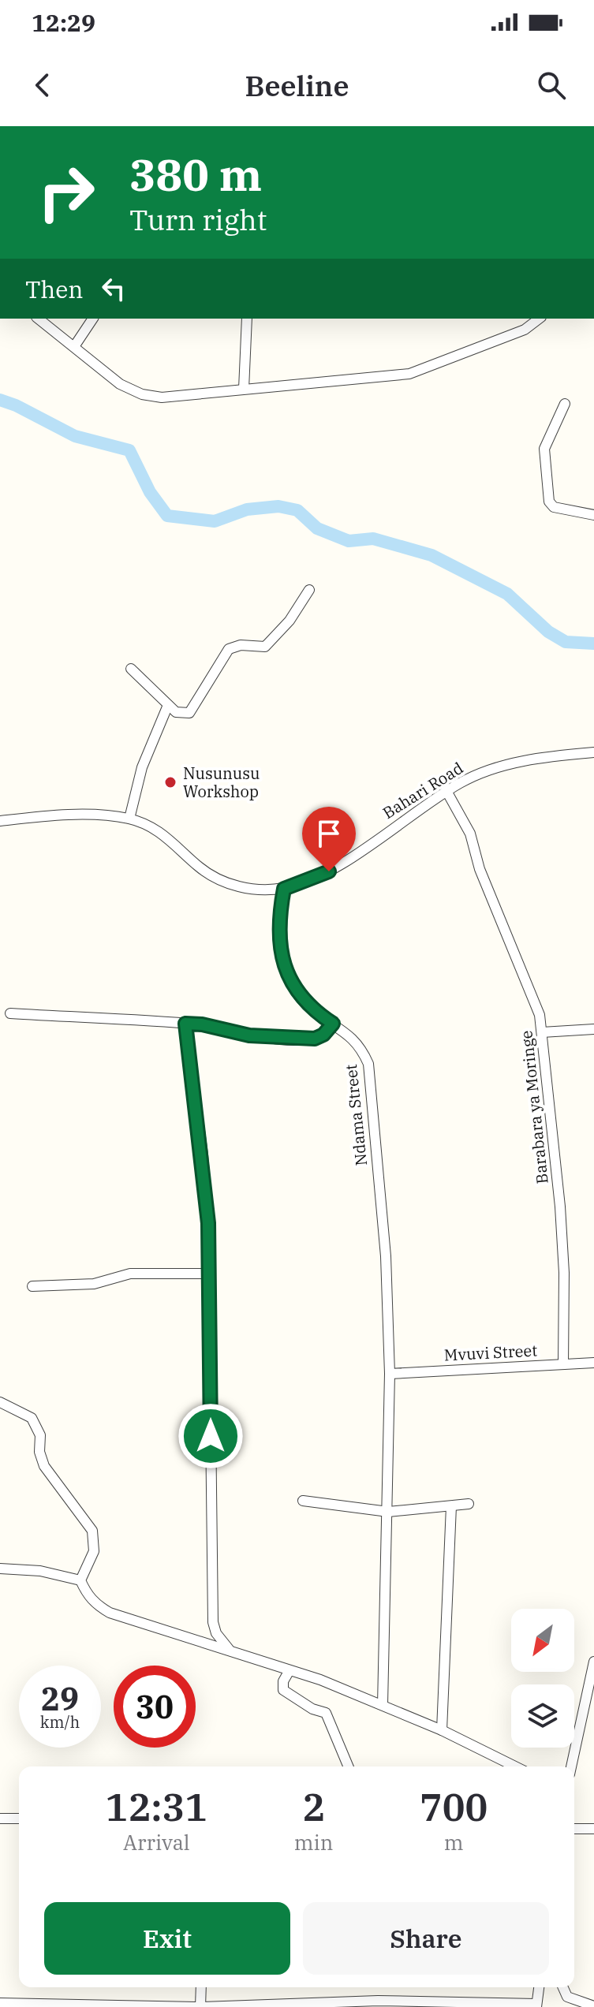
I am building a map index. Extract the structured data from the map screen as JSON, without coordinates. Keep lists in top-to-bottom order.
{
  "streets": {
    "street": [
      "Bahari Road",
      "Barabara ya Moringe",
      "Ndama Street",
      "Mvuvi Street"
    ]
  },
  "crossings": [
    ["Bahari Road", "Barabara ya Moringe"],
    ["Bahari Road", "Ndama Street"],
    ["Barabara ya Moringe", "Mvuvi Street"],
    ["Ndama Street", "Mvuvi Street"]
  ],
  "places": ["Nusunusu Workshop"],
  "north": "bottom left",
  "page": {
    "status": "12:29",
    "header": "Beeline",
    "turn": ["380 m", "Turn right"],
    "then": "Then",
    "speed": "29 km/h",
    "limit": "30",
    "eta": [
      "12:31",
      "Arrival",
      "2",
      "min",
      "700",
      "m"
    ],
    "buttons": ["Exit", "Share"]
  }
}
